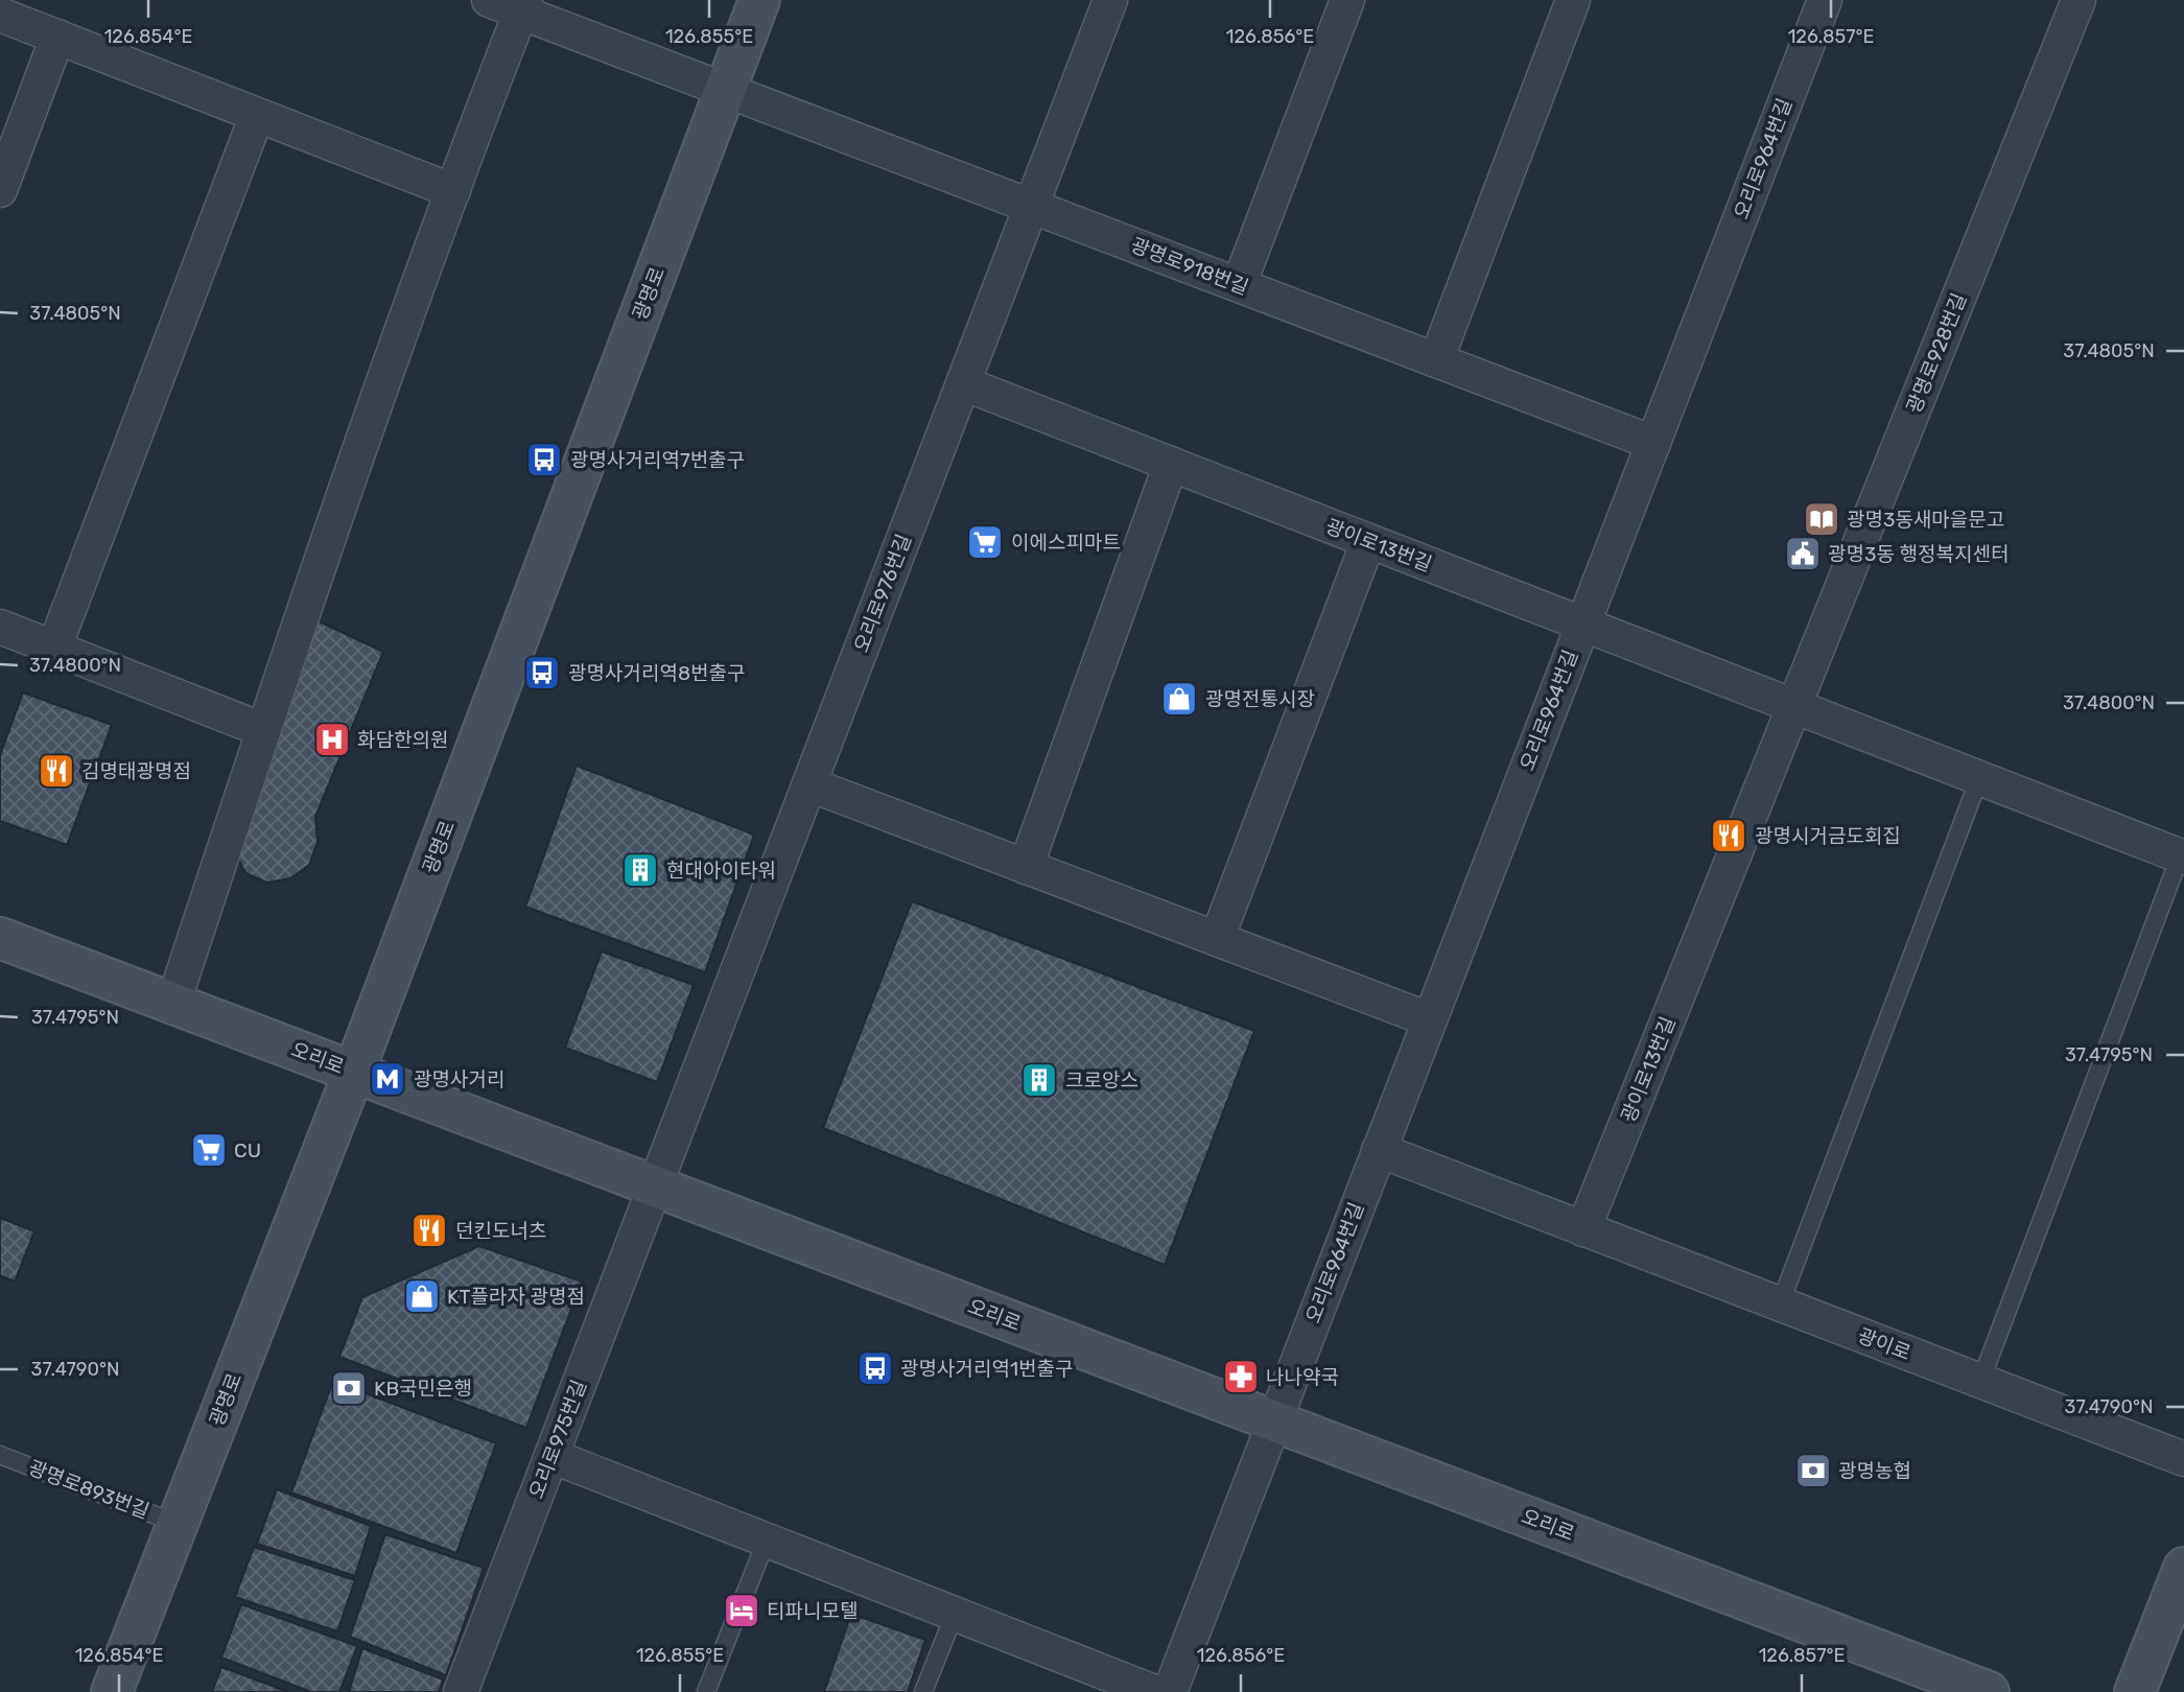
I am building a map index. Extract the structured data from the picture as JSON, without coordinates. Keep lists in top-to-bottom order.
{
  "streets": {
    "main road": ["광명로", "오리로"],
    "street": [
      "오리로964번길",
      "광명로918번길",
      "광명로928번길",
      "광이로13번길",
      "오리로976번길",
      "광이로",
      "오리로975번길"
    ],
    "lane": ["광명로893번길"]
  },
  "crossings": [
    ["오리로964번길", "광명로918번길"],
    ["오리로964번길", "광이로13번길"],
    ["오리로964번길", "오리로"],
    ["오리로964번길", "광이로"],
    ["광명로918번길", "광명로"],
    ["광명로918번길", "오리로976번길"],
    ["광명로", "오리로"],
    ["광명로", "광명로893번길"],
    ["광명로928번길", "광이로13번길"],
    ["광이로13번길", "오리로976번길"],
    ["광이로13번길", "광이로"],
    ["오리로976번길", "오리로"],
    ["오리로976번길", "오리로975번길"],
    ["오리로", "오리로975번길"]
  ],
  "places": {
    "bus stop": ["광명사거리역7번출구", "광명사거리역8번출구", "광명사거리역1번출구"],
    "library": ["광명3동새마을문고"],
    "supermarket": ["이에스피마트", "CU"],
    "public building": ["광명3동 행정복지센터"],
    "shop": ["광명전통시장", "KT플라자 광명점"],
    "hospital": ["화담한의원"],
    "restaurant": ["김명태광명점", "광명시거금도회집", "던킨도너츠"],
    "building": ["현대아이타워", "크로앙스"],
    "metro station": ["광명사거리"],
    "pharmacy": ["나나약국"],
    "bank": ["KB국민은행", "광명농협"],
    "hotel": ["티파니모텔"]
  },
  "coordinates": [
    "126.854°E",
    "126.855°E",
    "126.856°E",
    "126.857°E",
    "37.4805°N",
    "37.4800°N",
    "37.4795°N",
    "37.4790°N"
  ]
}
